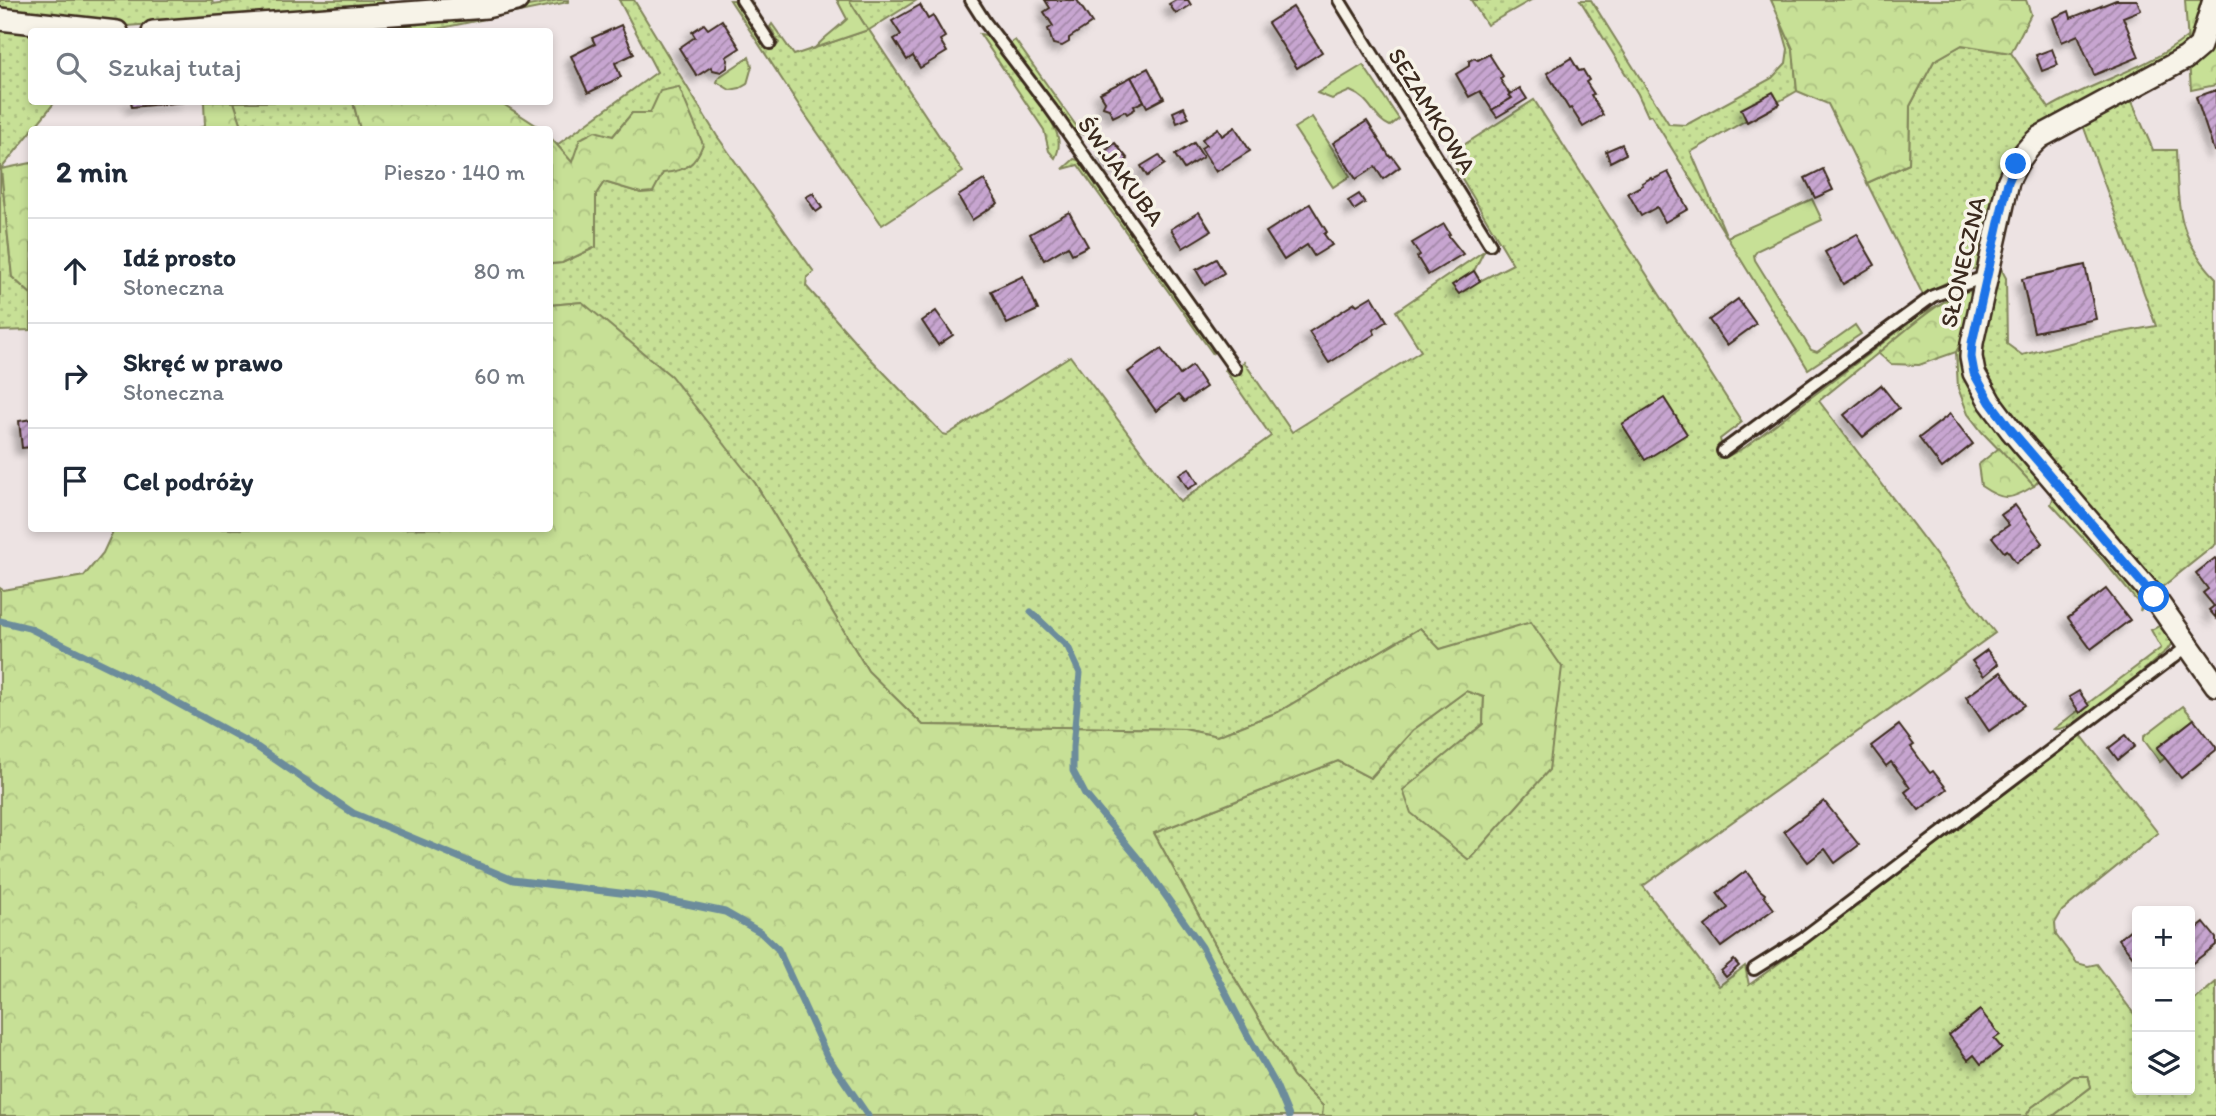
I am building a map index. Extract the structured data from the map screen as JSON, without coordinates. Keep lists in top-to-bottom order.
{
  "streets": {
    "street": ["SŁONECZNA"],
    "lane": ["SEZAMKOWA", "ŚW.JAKUBA"]
  },
  "page": {
    "search": "Szukaj tutaj",
    "heading": ["2 min", "Pieszo · 140 m"],
    "list": [
      ["Idź prosto", "Słoneczna", "80 m"],
      ["Skręć w prawo", "Słoneczna", "60 m"],
      "Cel podróży"
    ],
    "map_buttons": ["+", "−"]
  }
}
